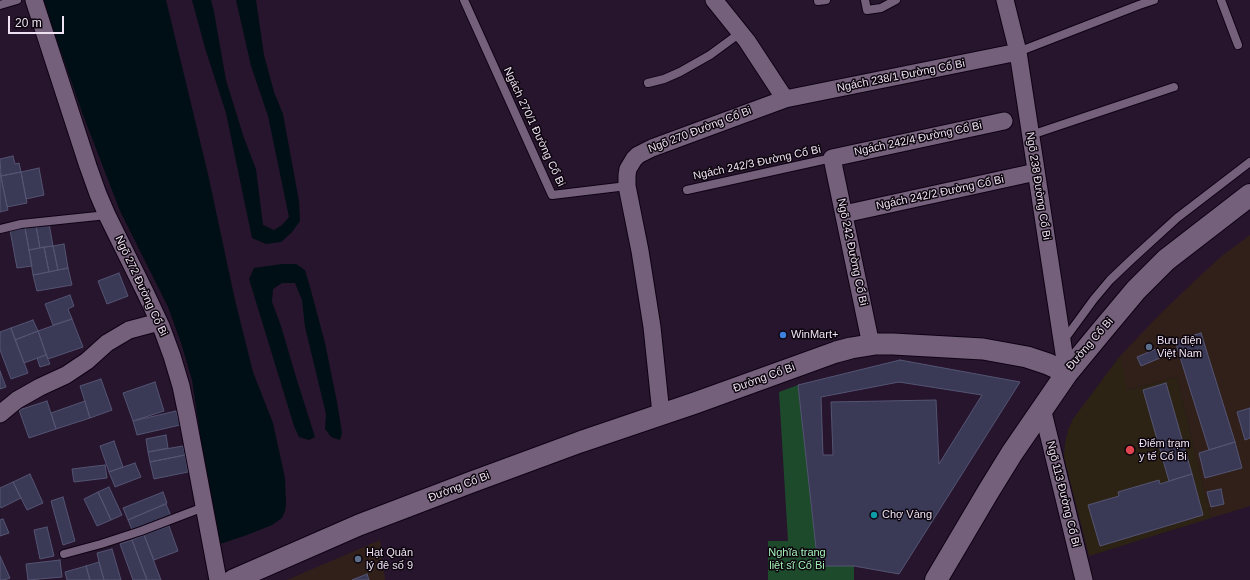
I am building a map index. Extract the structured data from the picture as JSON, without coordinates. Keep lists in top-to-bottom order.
{
  "streets": {
    "main road": ["Đường Cổ Bi"],
    "street": [
      "Ngách 238/1 Đường Cổ Bi",
      "Ngõ 270 Đường Cổ Bi",
      "Ngách 242/4 Đường Cổ Bi",
      "Ngõ 238 Đường Cổ Bi",
      "Ngách 242/2 Đường Cổ Bi",
      "Ngõ 242 Đường Cổ Bi",
      "Ngõ 272 Đường Cổ Bi",
      "Ngõ 113 Đường Cổ Bi"
    ],
    "lane": ["Ngách 270/1 Đường Cổ Bi", "Ngách 242/3 Đường Cổ Bi"]
  },
  "crossings": [
    ["Ngách 238/1 Đường Cổ Bi", "Ngõ 270 Đường Cổ Bi"],
    ["Ngách 238/1 Đường Cổ Bi", "Ngõ 238 Đường Cổ Bi"],
    ["Ngách 270/1 Đường Cổ Bi", "Ngõ 270 Đường Cổ Bi"],
    ["Ngõ 270 Đường Cổ Bi", "Đường Cổ Bi"],
    ["Ngách 242/4 Đường Cổ Bi", "Ngách 242/3 Đường Cổ Bi"],
    ["Ngách 242/4 Đường Cổ Bi", "Ngõ 242 Đường Cổ Bi"],
    ["Ngách 242/3 Đường Cổ Bi", "Ngõ 242 Đường Cổ Bi"],
    ["Ngõ 238 Đường Cổ Bi", "Ngách 242/2 Đường Cổ Bi"],
    ["Ngõ 238 Đường Cổ Bi", "Đường Cổ Bi"],
    ["Ngách 242/2 Đường Cổ Bi", "Ngõ 242 Đường Cổ Bi"],
    ["Ngõ 242 Đường Cổ Bi", "Đường Cổ Bi"]
  ],
  "parks": ["Nghĩa trang liệt sĩ Cổ Bi"],
  "places": [
    "WinMart+",
    "Bưu điện Việt Nam",
    "Điểm trạm y tế Cổ Bi",
    "Chợ Vàng",
    "Hạt Quản lý đê số 9"
  ],
  "scale_bar": "20 m"
}
